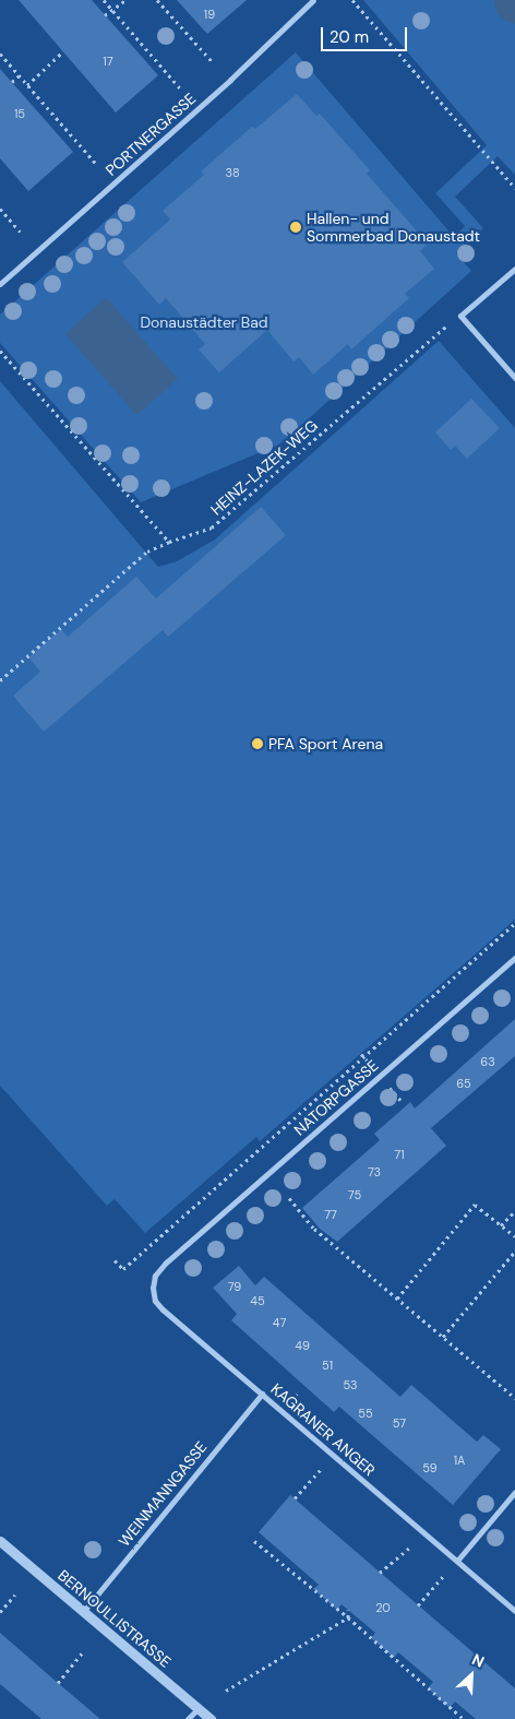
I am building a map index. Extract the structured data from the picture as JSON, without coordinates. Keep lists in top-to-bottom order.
{
  "streets": {
    "street": [
      "PORTNERGASSE",
      "NATORPGASSE",
      "KAGRANER ANGER",
      "WEINMANNGASSE",
      "BERNOULLISTRASSE"
    ],
    "path": ["HEINZ-LAZEK-WEG"]
  },
  "crossings": [
    ["NATORPGASSE", "KAGRANER ANGER"],
    ["KAGRANER ANGER", "WEINMANNGASSE"],
    ["WEINMANNGASSE", "BERNOULLISTRASSE"]
  ],
  "parks": ["Donaustädter Bad"],
  "places": ["Hallen- und Sommerbad Donaustadt", "PFA Sport Arena"],
  "house_numbers": [
    "19",
    "17",
    "15",
    "38",
    "63",
    "65",
    "71",
    "73",
    "75",
    "77",
    "79",
    "45",
    "47",
    "49",
    "51",
    "53",
    "55",
    "57",
    "1A",
    "59",
    "20"
  ],
  "scale_bar": "20 m",
  "north": "top right"
}
